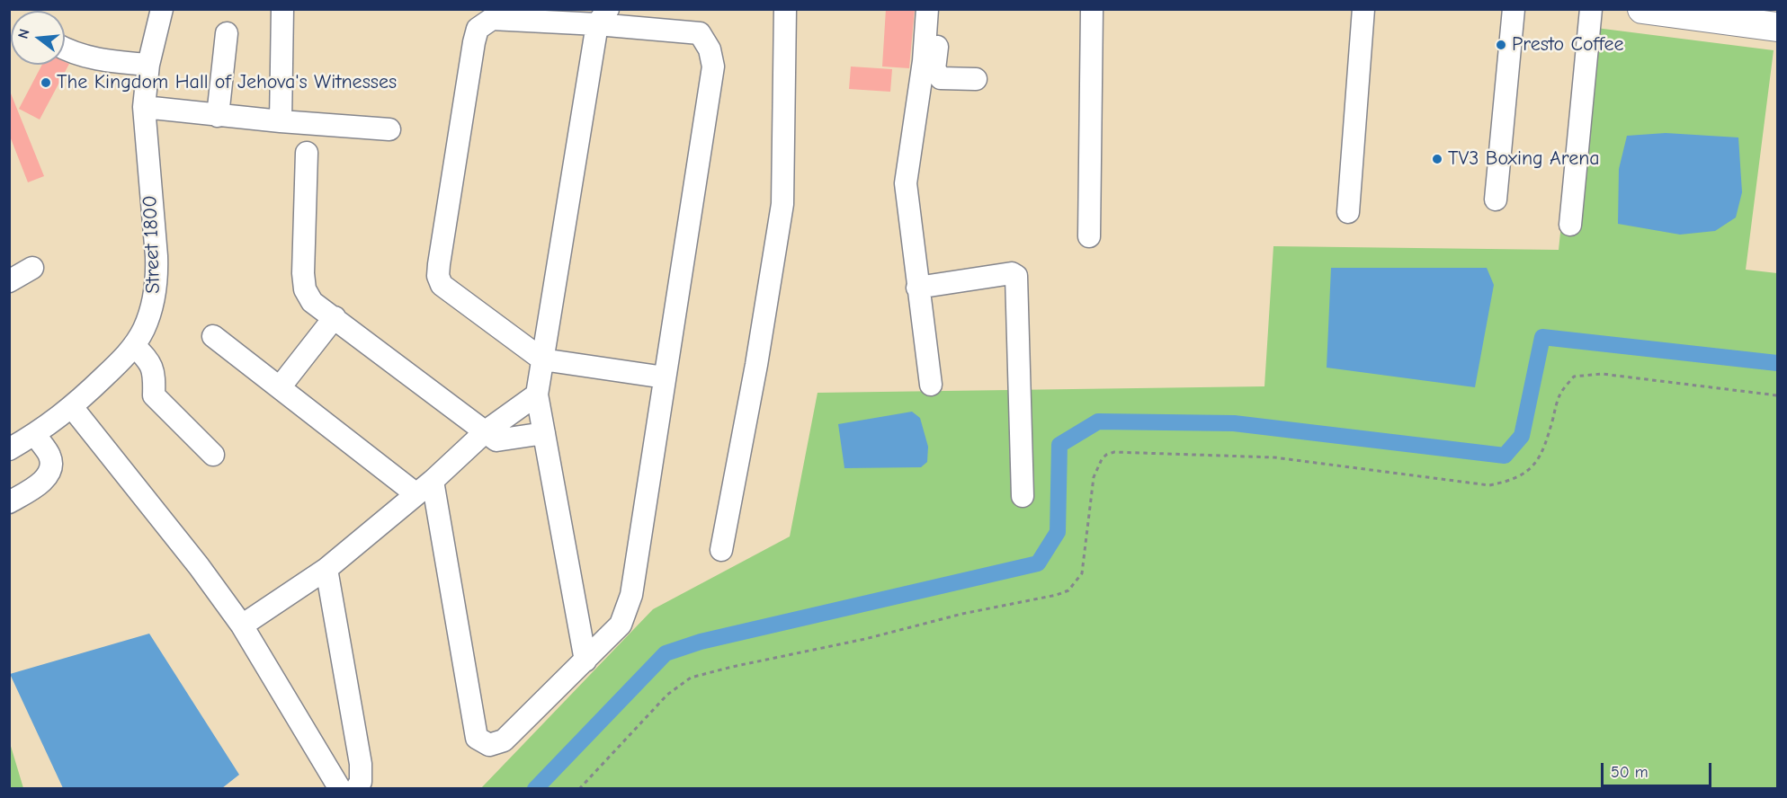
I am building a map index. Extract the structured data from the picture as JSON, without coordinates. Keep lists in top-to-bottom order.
{
  "streets": {
    "street": ["Street 1800"]
  },
  "places": ["Presto Coffee", "The Kingdom Hall of Jehova's Witnesses", "TV3 Boxing Arena"],
  "scale_bar": "50 m",
  "north": "left"
}
